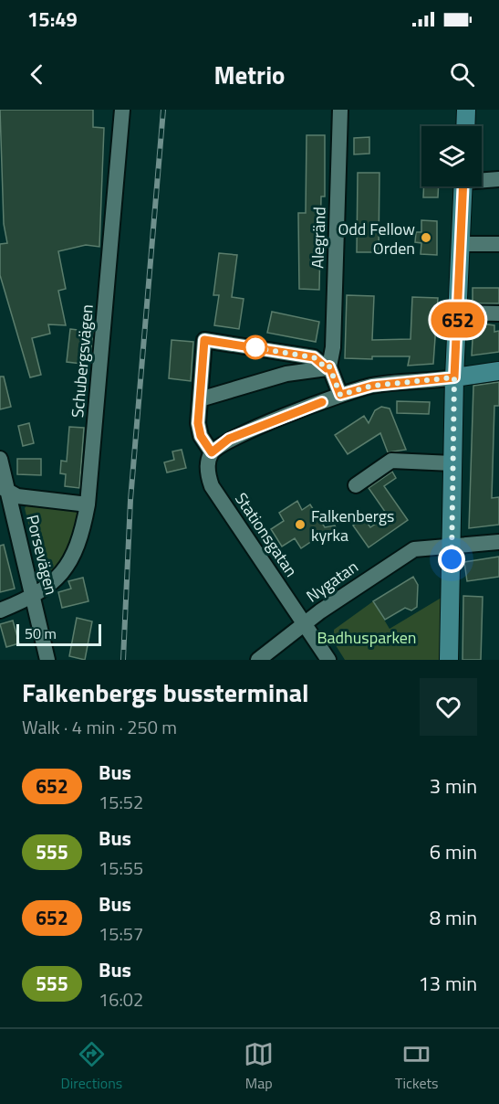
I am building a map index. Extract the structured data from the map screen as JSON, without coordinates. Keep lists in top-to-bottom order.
{
  "streets": {
    "street": [
      "Alegränd",
      "Schubergsvägen",
      "Stationsgatan",
      "Porsevägen",
      "Nygatan"
    ]
  },
  "crossings": [
    ["Schubergsvägen", "Porsevägen"],
    ["Stationsgatan", "Nygatan"]
  ],
  "parks": ["Badhusparken"],
  "places": ["Odd Fellow Orden", "Falkenbergs kyrka"],
  "lines": ["bus line 652"],
  "scale_bar": "50 m",
  "page": {
    "status": "15:49",
    "header": "Metrio",
    "on_map": "652",
    "scale": "50 m",
    "heading": ["Falkenbergs bussterminal", "Walk · 4 min · 250 m"],
    "list": [
      {
        "mark": "652",
        "name": "Bus",
        "note": "15:52",
        "value": "3 min"
      },
      {
        "mark": "555",
        "name": "Bus",
        "note": "15:55",
        "value": "6 min"
      },
      {
        "mark": "652",
        "name": "Bus",
        "note": "15:57",
        "value": "8 min"
      },
      {
        "mark": "555",
        "name": "Bus",
        "note": "16:02",
        "value": "13 min"
      }
    ],
    "tabs": ["Directions", "Map", "Tickets"]
  }
}
